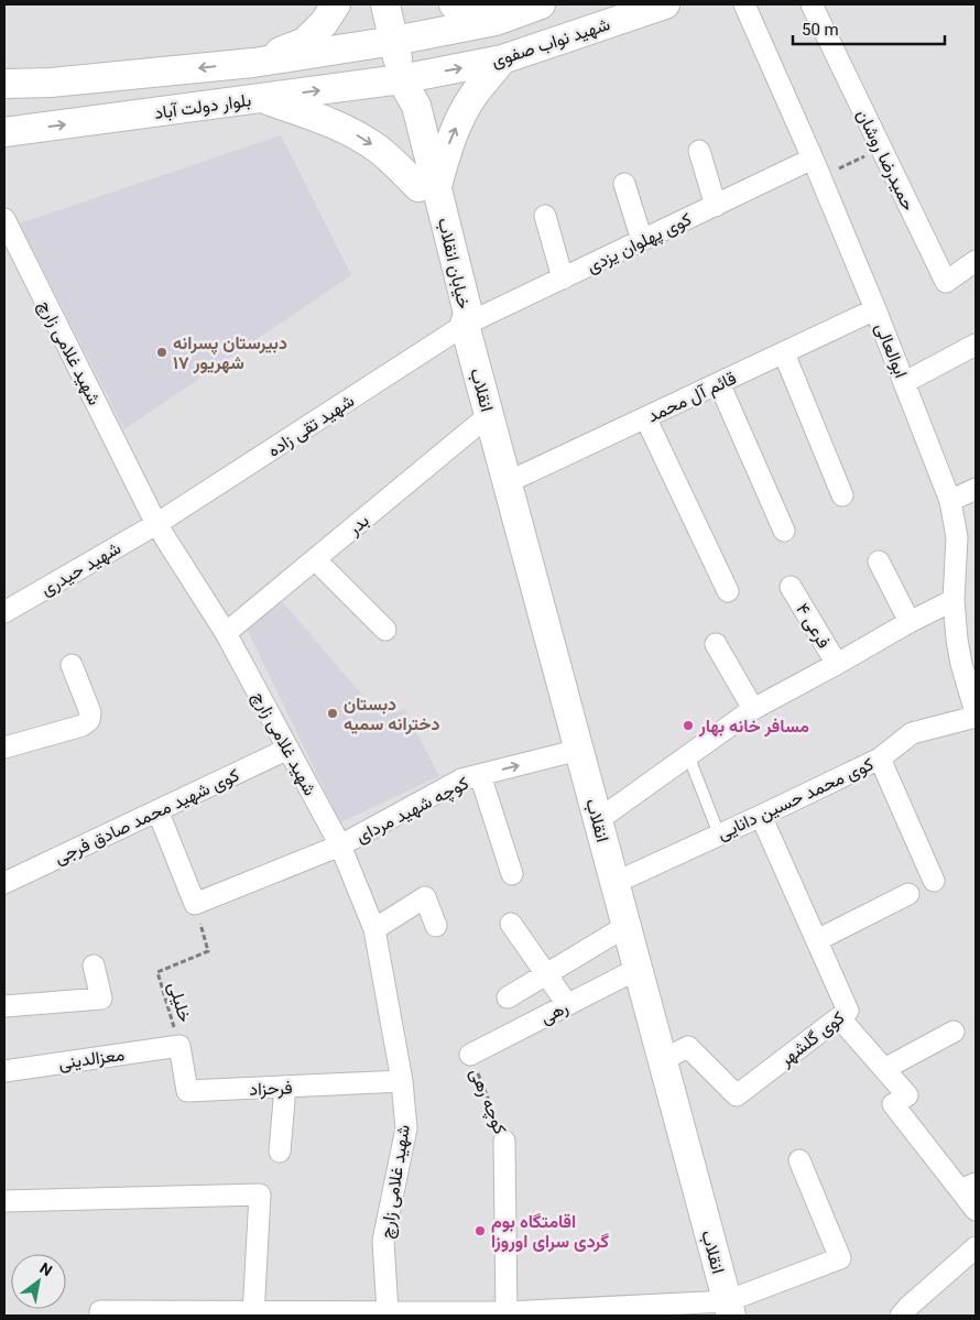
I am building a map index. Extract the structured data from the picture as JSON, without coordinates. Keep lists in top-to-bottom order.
{
  "streets": {
    "main road": [
      "شهید نواب صفوی",
      "بلوار دولت آباد",
      "خیابان انقلاب",
      "انقلاب"
    ],
    "street": [
      "حمیدرضا روشان",
      "کوی پهلوان یزدی",
      "ابوالعالی",
      "شهید غلامی زارچ",
      "قائم آل محمد",
      "شهید تقی زاده",
      "بدر",
      "شهید حیدری",
      "فرعی ۴",
      "کوی محمد حسین دانایی",
      "کوچه شهید مردای",
      "کوی شهید محمد صادق فرجی",
      "رهی",
      "کوی گلشهر",
      "معزالدینی",
      "فرحزاد",
      "کوچه رهی"
    ],
    "path": ["خلیلی"]
  },
  "crossings": [
    ["شهید نواب صفوی", "بلوار دولت آباد"],
    ["شهید نواب صفوی", "خیابان انقلاب"],
    ["بلوار دولت آباد", "خیابان انقلاب"],
    ["کوی پهلوان یزدی", "خیابان انقلاب"],
    ["کوی پهلوان یزدی", "ابوالعالی"],
    ["کوی پهلوان یزدی", "انقلاب"],
    ["کوی پهلوان یزدی", "شهید تقی زاده"],
    ["خیابان انقلاب", "انقلاب"],
    ["خیابان انقلاب", "شهید تقی زاده"],
    ["ابوالعالی", "قائم آل محمد"],
    ["شهید غلامی زارچ", "شهید تقی زاده"],
    ["شهید غلامی زارچ", "بدر"],
    ["شهید غلامی زارچ", "شهید حیدری"],
    ["شهید غلامی زارچ", "کوچه شهید مردای"],
    ["شهید غلامی زارچ", "کوی شهید محمد صادق فرجی"],
    ["شهید غلامی زارچ", "فرحزاد"],
    ["انقلاب", "قائم آل محمد"],
    ["انقلاب", "شهید تقی زاده"],
    ["انقلاب", "بدر"],
    ["انقلاب", "کوی محمد حسین دانایی"],
    ["انقلاب", "کوچه شهید مردای"],
    ["انقلاب", "رهی"],
    ["انقلاب", "کوی گلشهر"],
    ["شهید تقی زاده", "شهید حیدری"],
    ["کوی محمد حسین دانایی", "کوی گلشهر"],
    ["کوچه شهید مردای", "خلیلی"],
    ["خلیلی", "معزالدینی"],
    ["خلیلی", "فرحزاد"],
    ["رهی", "کوچه رهی"],
    ["معزالدینی", "فرحزاد"]
  ],
  "places": [
    "دبیرستان پسرانه ۱۷ شهریور",
    "دبستان دخترانه سمیه",
    "مسافر خانه بهار",
    "اقامتگاه بوم گردی سرای اوروزا"
  ],
  "scale_bar": "50 m",
  "north": "top right"
}
